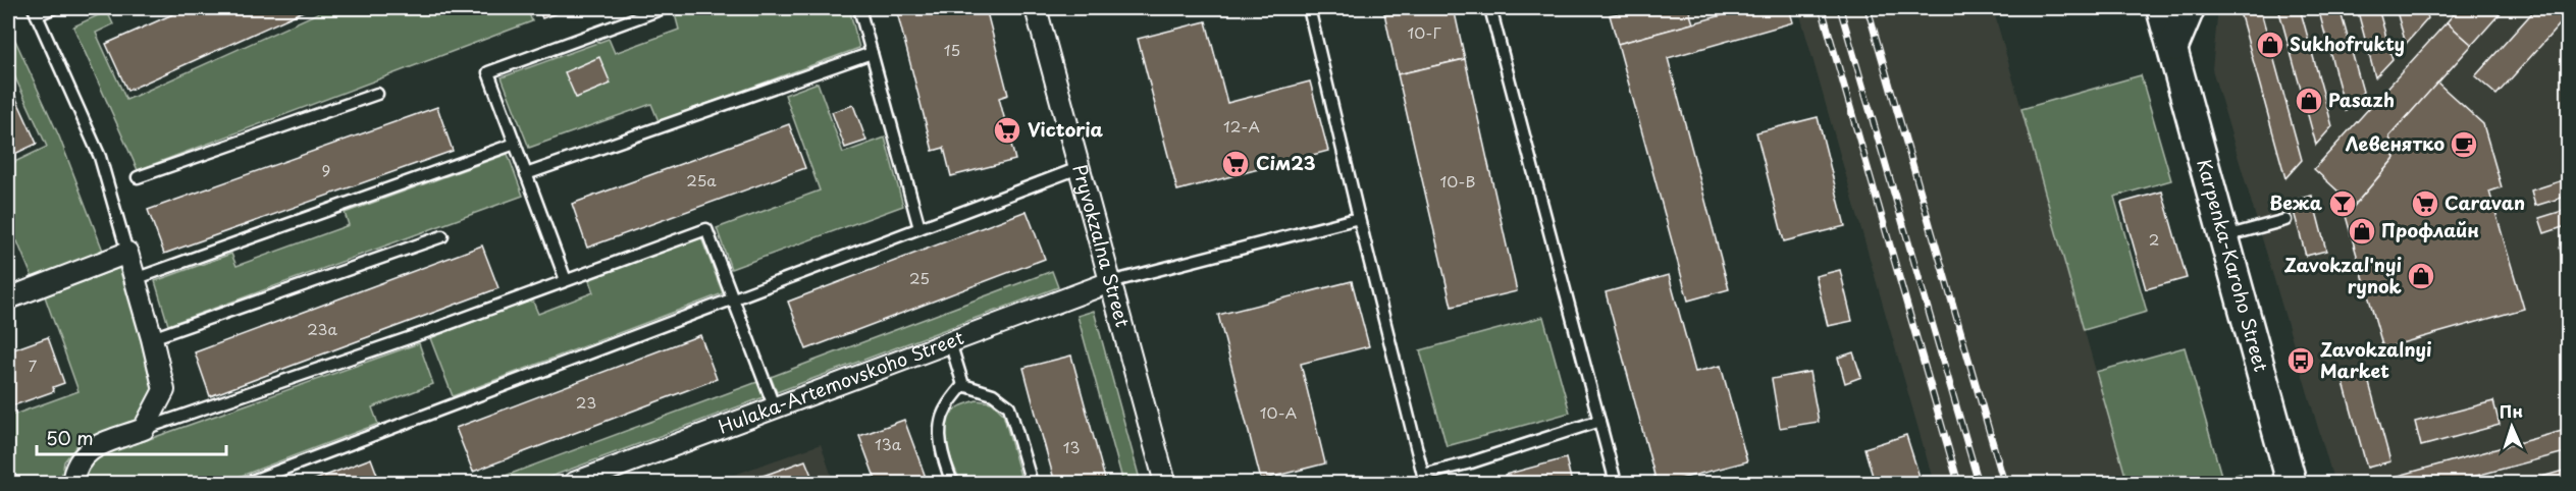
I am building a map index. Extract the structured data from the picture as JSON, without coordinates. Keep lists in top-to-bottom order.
{
  "streets": {
    "main road": ["Karpenka-Karoho Street"],
    "street": ["Pryvokzalna Street", "Hulaka-Artemovskoho Street"]
  },
  "crossings": [
    ["Pryvokzalna Street", "Hulaka-Artemovskoho Street"]
  ],
  "places": {
    "shop": [
      "Sukhofrukty",
      "Pasazh",
      "Профлайн",
      "Zavokzal'nyi rynok"
    ],
    "supermarket": ["Victoria", "Сім23", "Caravan"],
    "cafe": ["Левенятко"],
    "bar": ["Вежа"],
    "bus stop": ["Zavokzalnyi Market"]
  },
  "house_numbers": [
    "10-Г",
    "15",
    "12-А",
    "9",
    "25а",
    "10-В",
    "2",
    "25",
    "23а",
    "7",
    "23",
    "10-А",
    "13а",
    "13"
  ],
  "scale_bar": "50 m",
  "north": "top"
}
